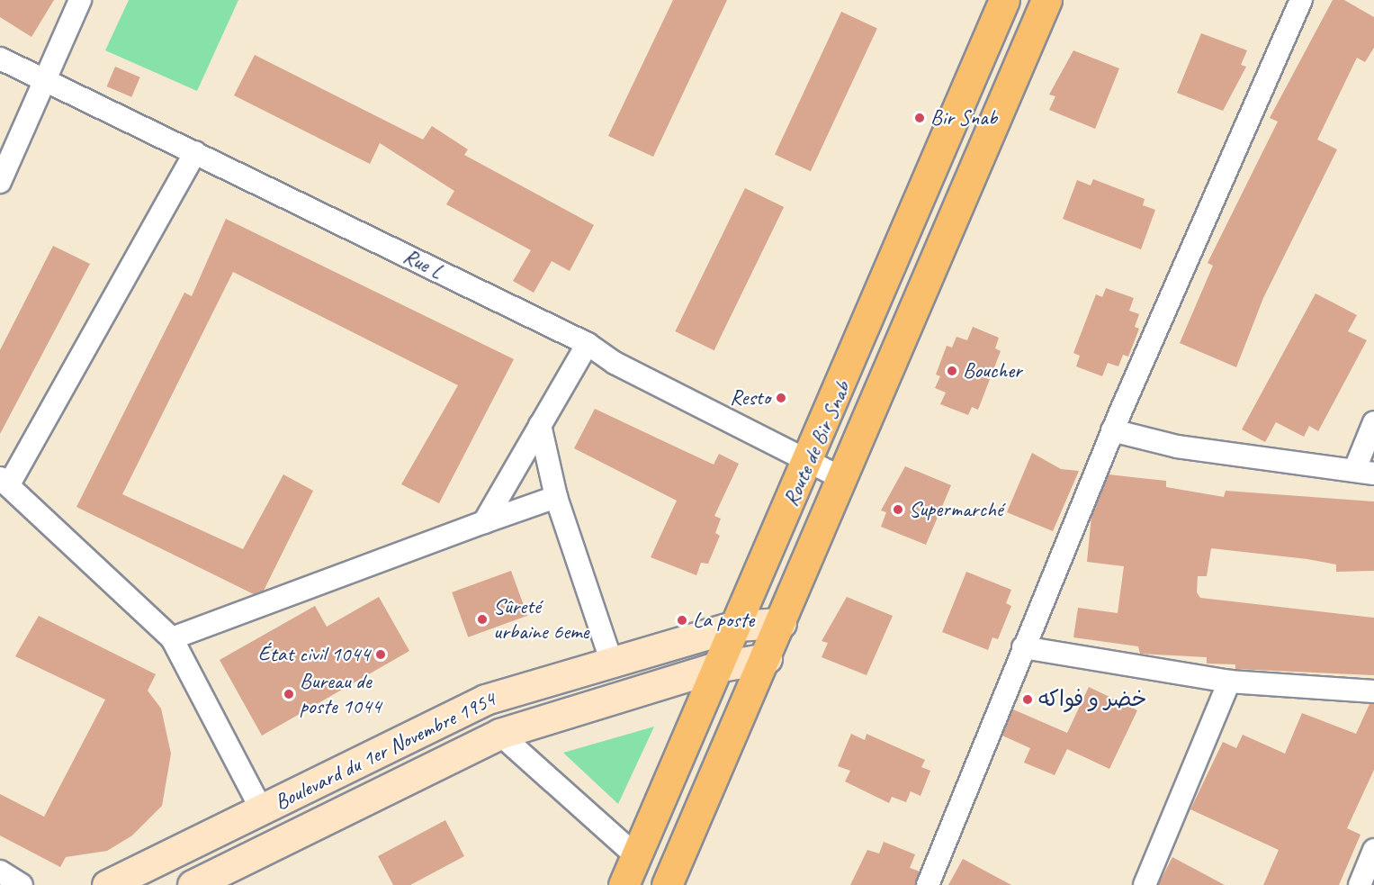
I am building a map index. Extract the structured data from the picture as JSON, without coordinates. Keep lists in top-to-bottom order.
{
  "streets": {
    "main road": ["Route de Bir Snab", "Boulevard du 1er Novembre 1954"],
    "street": ["Rue L"]
  },
  "crossings": [
    ["Rue L", "Route de Bir Snab"],
    ["Route de Bir Snab", "Boulevard du 1er Novembre 1954"]
  ],
  "places": [
    "Bir Snab",
    "Boucher",
    "Resto",
    "Supermarché",
    "Sûreté urbaine 6eme",
    "La poste",
    "État civil 1044",
    "Bureau de poste 1044",
    "خضر و فواكه"
  ]
}
